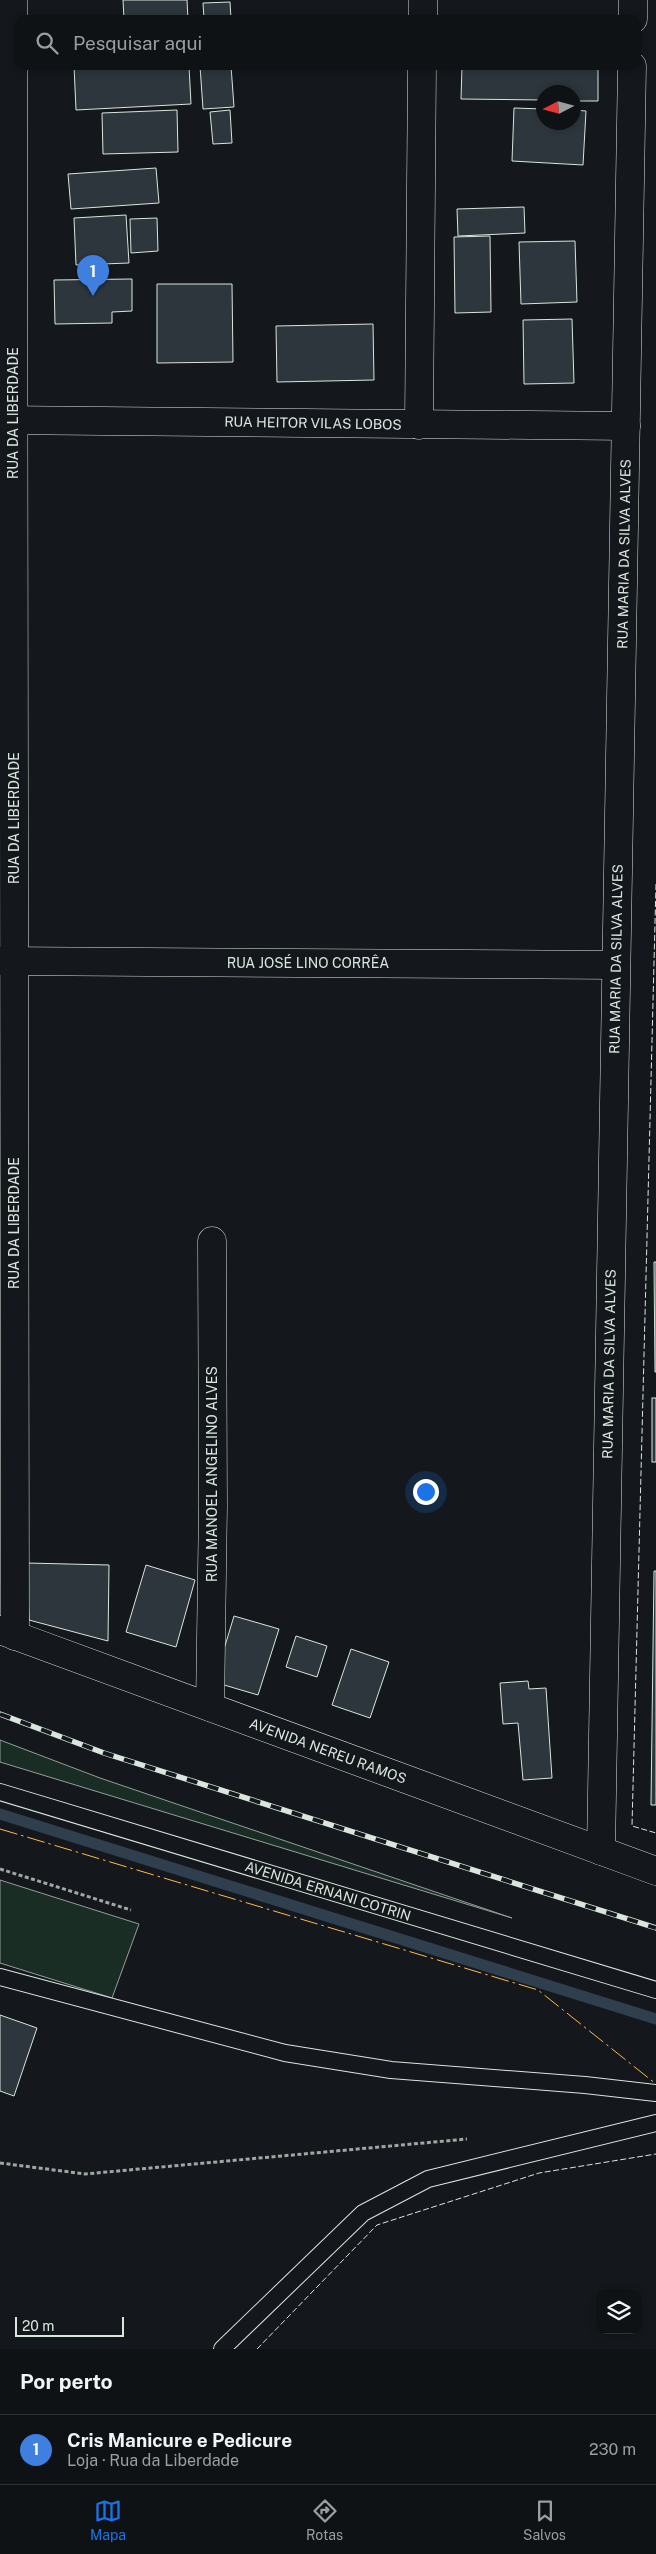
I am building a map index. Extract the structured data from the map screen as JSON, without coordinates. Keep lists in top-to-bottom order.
{
  "streets": {
    "street": [
      "RUA DA LIBERDADE",
      "RUA HEITOR VILAS LOBOS",
      "RUA MARIA DA SILVA ALVES",
      "RUA JOSÉ LINO CORRÊA",
      "RUA MANOEL ANGELINO ALVES",
      "AVENIDA NEREU RAMOS"
    ],
    "lane": ["AVENIDA ERNANI COTRIN"]
  },
  "crossings": [
    ["RUA DA LIBERDADE", "RUA HEITOR VILAS LOBOS"],
    ["RUA DA LIBERDADE", "RUA JOSÉ LINO CORRÊA"],
    ["RUA DA LIBERDADE", "AVENIDA NEREU RAMOS"],
    ["RUA HEITOR VILAS LOBOS", "RUA MARIA DA SILVA ALVES"],
    ["RUA MARIA DA SILVA ALVES", "RUA JOSÉ LINO CORRÊA"],
    ["RUA MARIA DA SILVA ALVES", "AVENIDA NEREU RAMOS"],
    ["RUA MANOEL ANGELINO ALVES", "AVENIDA NEREU RAMOS"]
  ],
  "scale_bar": "20 m",
  "north": "left",
  "page": {
    "search": "Pesquisar aqui",
    "pins": "1",
    "scale": "20 m",
    "heading": "Por perto",
    "list": [
      {
        "mark": "1",
        "name": "Cris Manicure e Pedicure",
        "note": "Loja · Rua da Liberdade",
        "value": "230 m"
      }
    ],
    "nav": ["Mapa", "Rotas", "Salvos"]
  }
}
